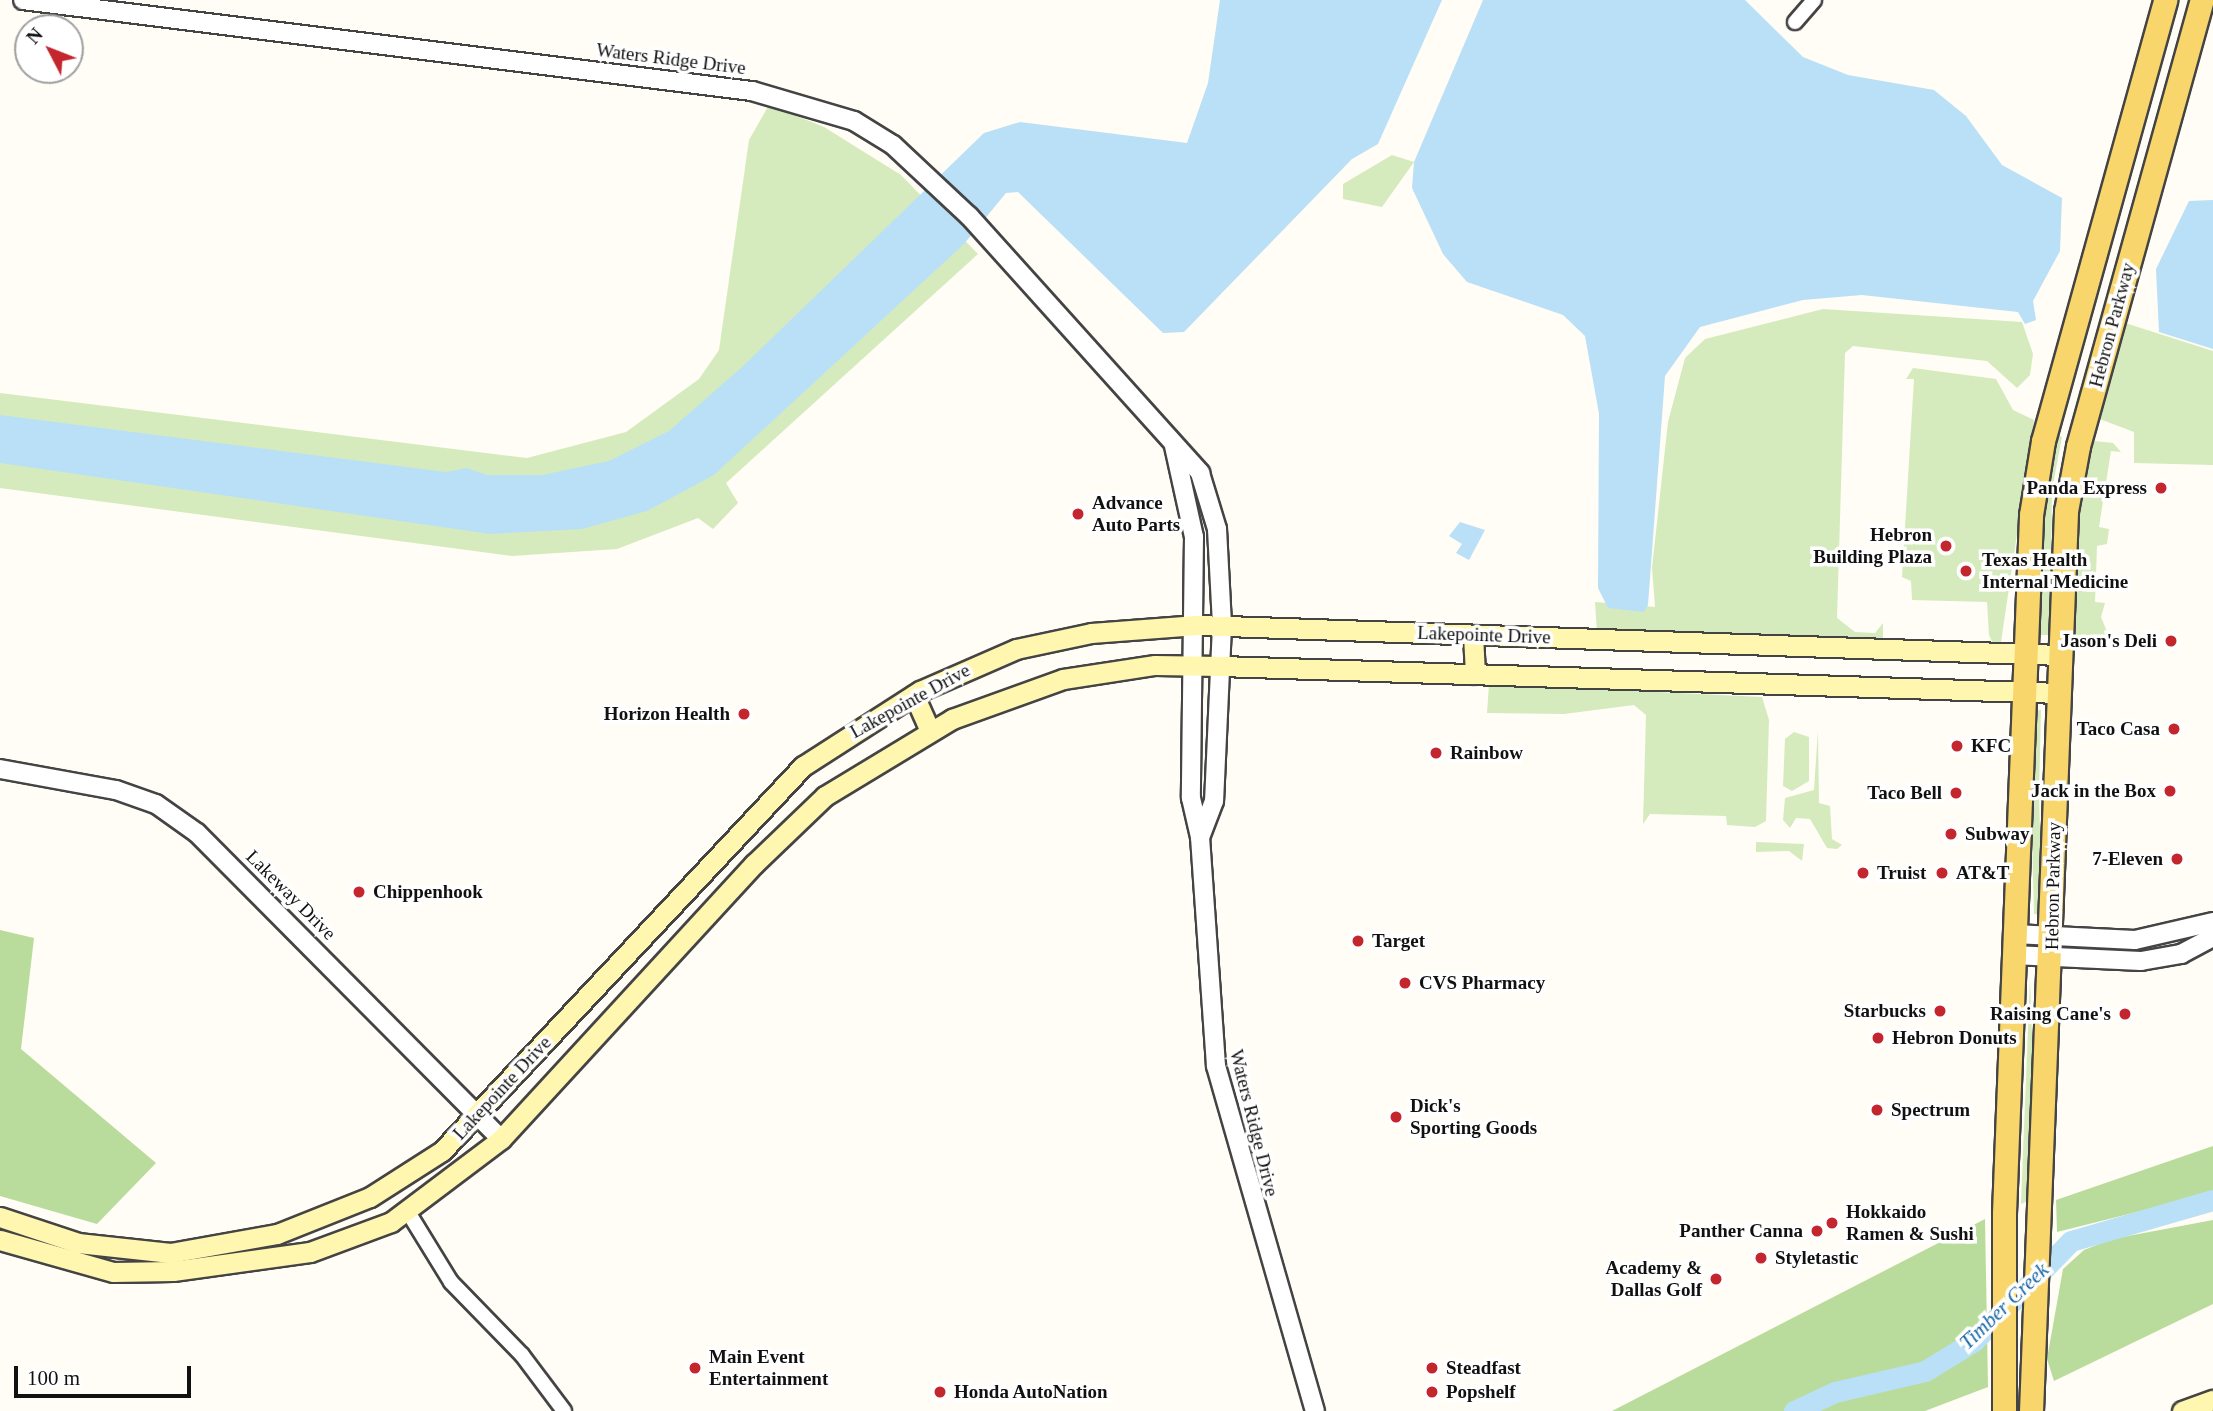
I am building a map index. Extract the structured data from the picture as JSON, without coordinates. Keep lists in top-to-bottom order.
{
  "streets": {
    "main road": ["Hebron Parkway", "Lakepointe Drive"],
    "street": ["Waters Ridge Drive", "Lakeway Drive"]
  },
  "crossings": [
    ["Waters Ridge Drive", "Lakepointe Drive"],
    ["Hebron Parkway", "Lakepointe Drive"],
    ["Lakepointe Drive", "Lakeway Drive"]
  ],
  "water": ["Timber Creek"],
  "places": [
    "Panda Express",
    "Advance Auto Parts",
    "Hebron Building Plaza",
    "Texas Health Internal Medicine",
    "Jason's Deli",
    "Horizon Health",
    "Taco Casa",
    "KFC",
    "Rainbow",
    "Jack in the Box",
    "Taco Bell",
    "Subway",
    "7-Eleven",
    "Truist",
    "AT&T",
    "Chippenhook",
    "Target",
    "CVS Pharmacy",
    "Starbucks",
    "Raising Cane's",
    "Hebron Donuts",
    "Spectrum",
    "Dick's Sporting Goods",
    "Hokkaido Ramen & Sushi",
    "Panther Canna",
    "Styletastic",
    "Academy & Dallas Golf",
    "Main Event Entertainment",
    "Steadfast",
    "Honda AutoNation",
    "Popshelf"
  ],
  "scale_bar": "100 m",
  "north": "top left"
}
